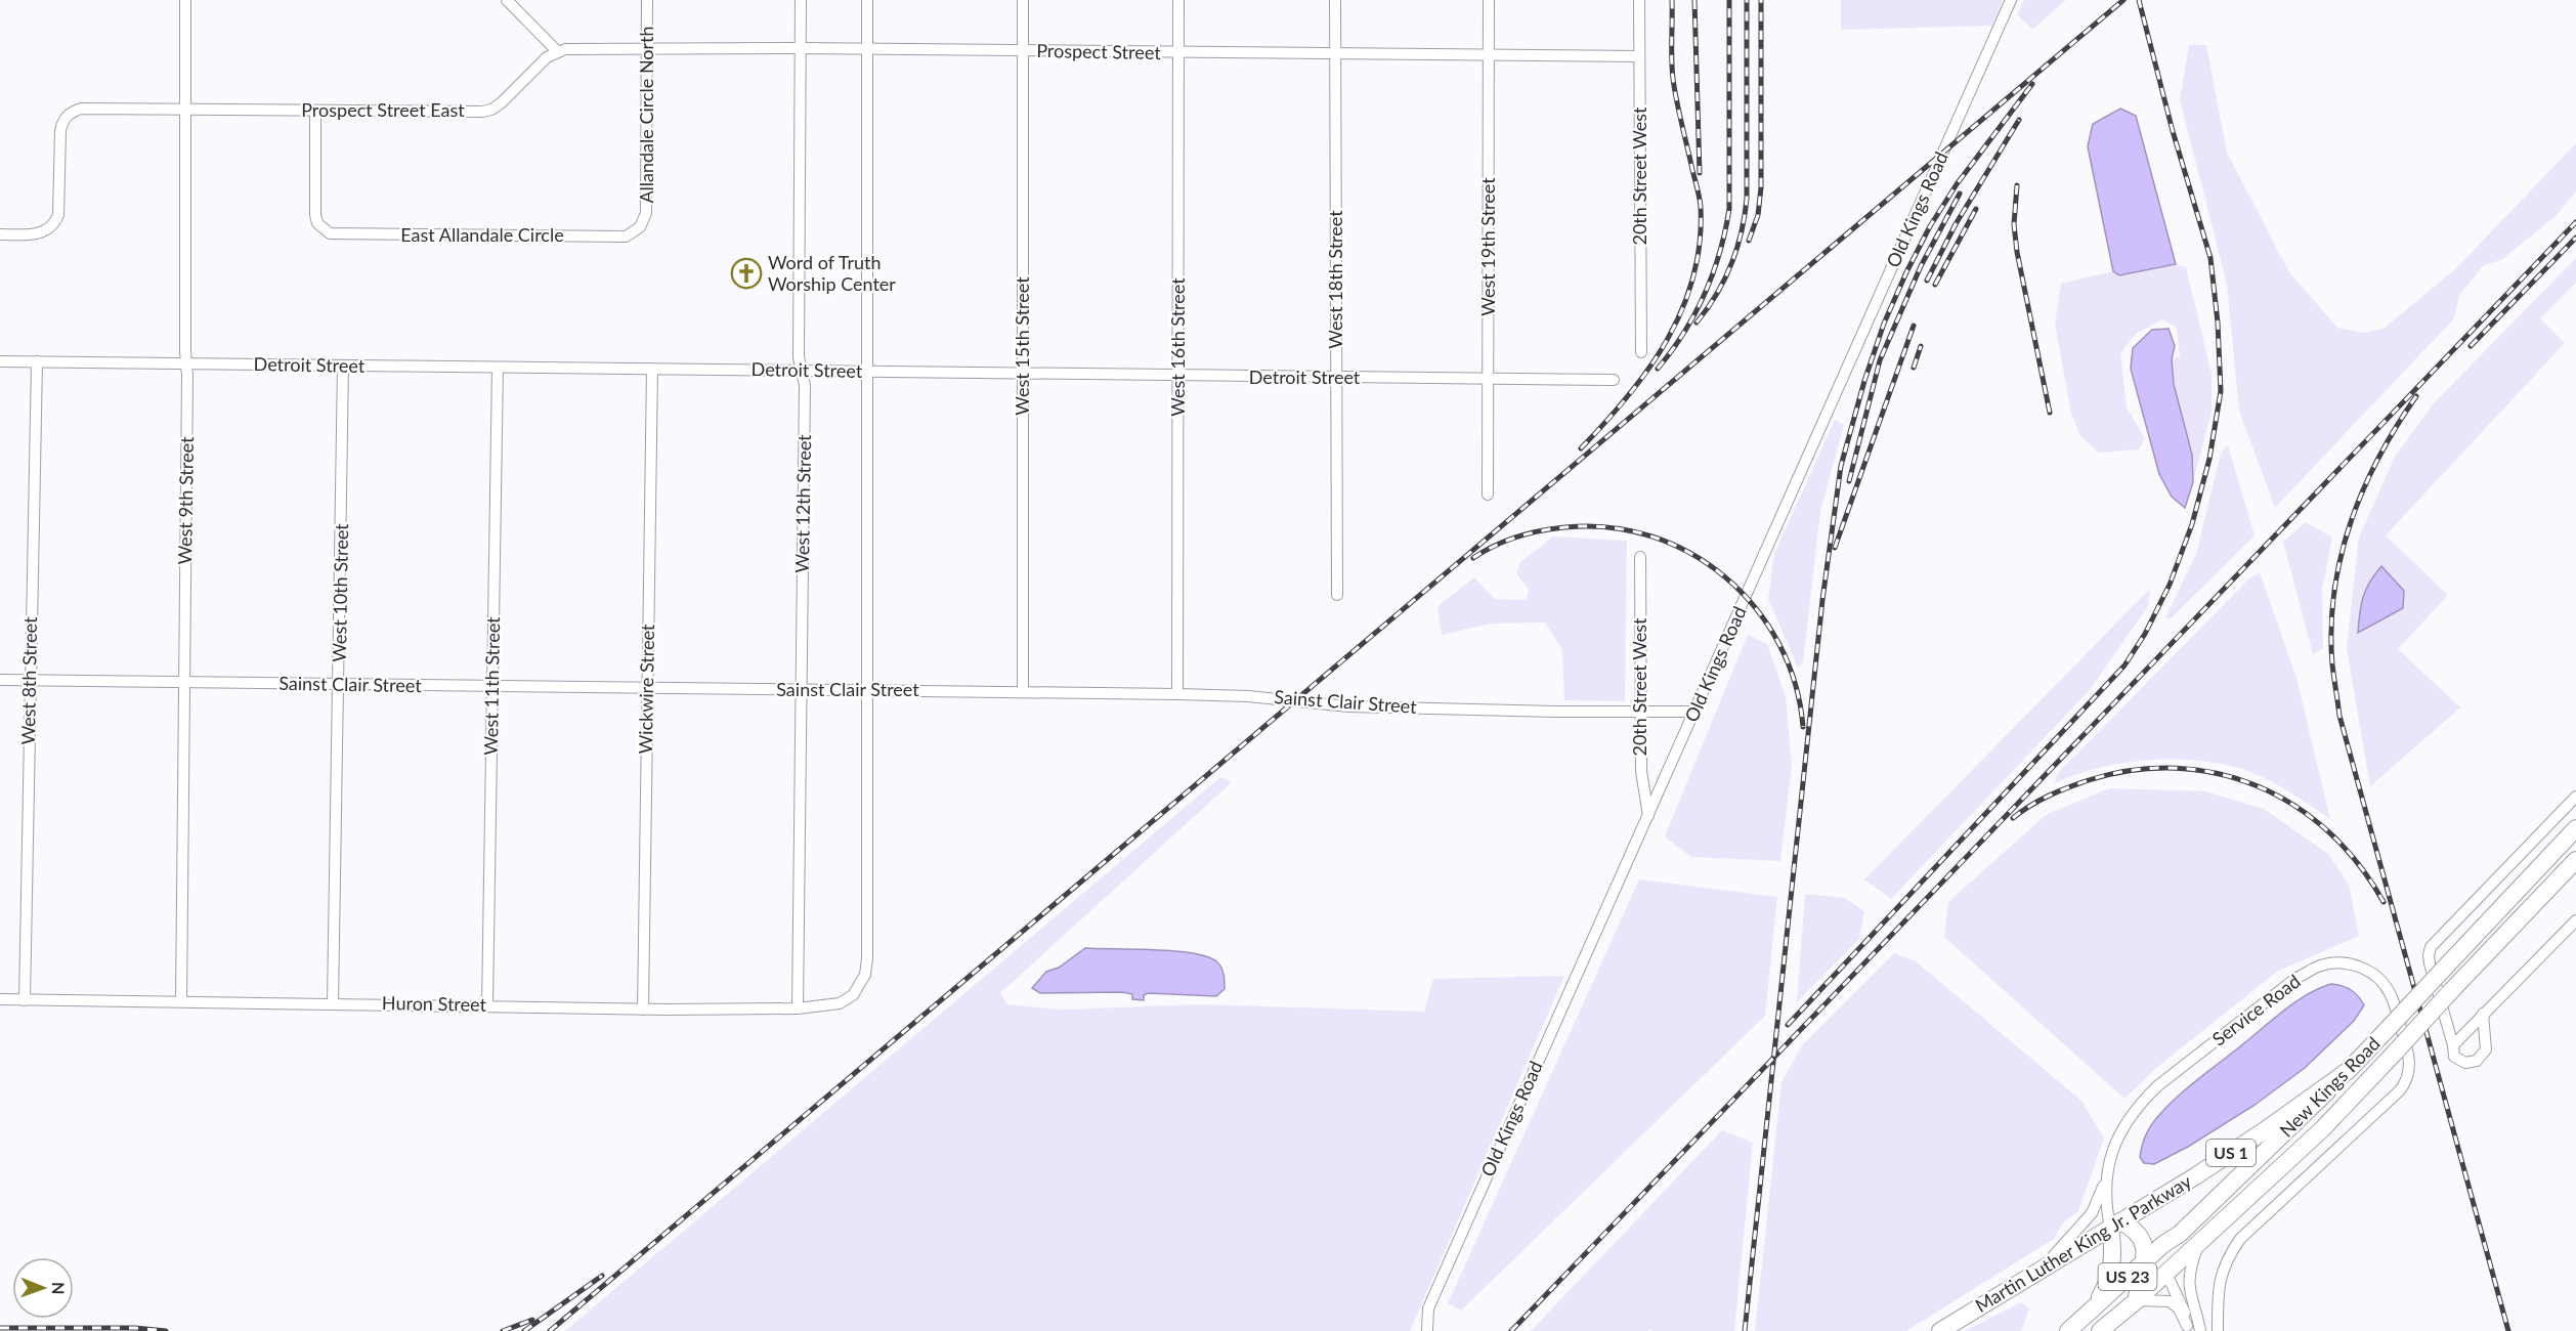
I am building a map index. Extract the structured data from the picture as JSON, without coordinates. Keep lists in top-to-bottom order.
{
  "streets": {
    "main road": [
      "New Kings Road",
      "US 1",
      "Martin Luther King Jr. Parkway",
      "US 23"
    ],
    "street": [
      "Prospect Street",
      "Prospect Street East",
      "Allandale Circle North",
      "20th Street West",
      "Old Kings Road",
      "East Allandale Circle",
      "West 19th Street",
      "West 18th Street",
      "West 15th Street",
      "West 16th Street",
      "Detroit Street",
      "West 9th Street",
      "West 12th Street",
      "West 10th Street",
      "West 8th Street",
      "Sainst Clair Street",
      "West 11th Street",
      "Wickwire Street",
      "Huron Street",
      "Service Road"
    ]
  },
  "crossings": [
    ["Prospect Street", "Prospect Street East"],
    ["Prospect Street", "Allandale Circle North"],
    ["Prospect Street", "20th Street West"],
    ["Prospect Street", "West 19th Street"],
    ["Prospect Street", "West 18th Street"],
    ["Prospect Street", "West 15th Street"],
    ["Prospect Street", "West 16th Street"],
    ["Prospect Street", "West 12th Street"],
    ["Prospect Street East", "East Allandale Circle"],
    ["Prospect Street East", "West 9th Street"],
    ["Allandale Circle North", "East Allandale Circle"],
    ["20th Street West", "Old Kings Road"],
    ["20th Street West", "Sainst Clair Street"],
    ["Old Kings Road", "Sainst Clair Street"],
    ["West 19th Street", "Detroit Street"],
    ["West 18th Street", "Detroit Street"],
    ["West 15th Street", "Detroit Street"],
    ["West 15th Street", "Sainst Clair Street"],
    ["West 16th Street", "Detroit Street"],
    ["West 16th Street", "Sainst Clair Street"],
    ["Detroit Street", "West 9th Street"],
    ["Detroit Street", "West 12th Street"],
    ["Detroit Street", "West 10th Street"],
    ["Detroit Street", "West 8th Street"],
    ["Detroit Street", "West 11th Street"],
    ["Detroit Street", "Wickwire Street"],
    ["West 9th Street", "Sainst Clair Street"],
    ["West 9th Street", "Huron Street"],
    ["West 12th Street", "Sainst Clair Street"],
    ["West 12th Street", "Huron Street"],
    ["West 10th Street", "Sainst Clair Street"],
    ["West 10th Street", "Huron Street"],
    ["West 8th Street", "Sainst Clair Street"],
    ["West 8th Street", "Huron Street"],
    ["Sainst Clair Street", "West 11th Street"],
    ["Sainst Clair Street", "Wickwire Street"],
    ["Sainst Clair Street", "Huron Street"],
    ["West 11th Street", "Huron Street"],
    ["Wickwire Street", "Huron Street"],
    ["Service Road", "Martin Luther King Jr. Parkway"],
    ["New Kings Road", "Martin Luther King Jr. Parkway"]
  ],
  "places": {
    "church": ["Word of Truth Worship Center"]
  },
  "north": "right"
}
